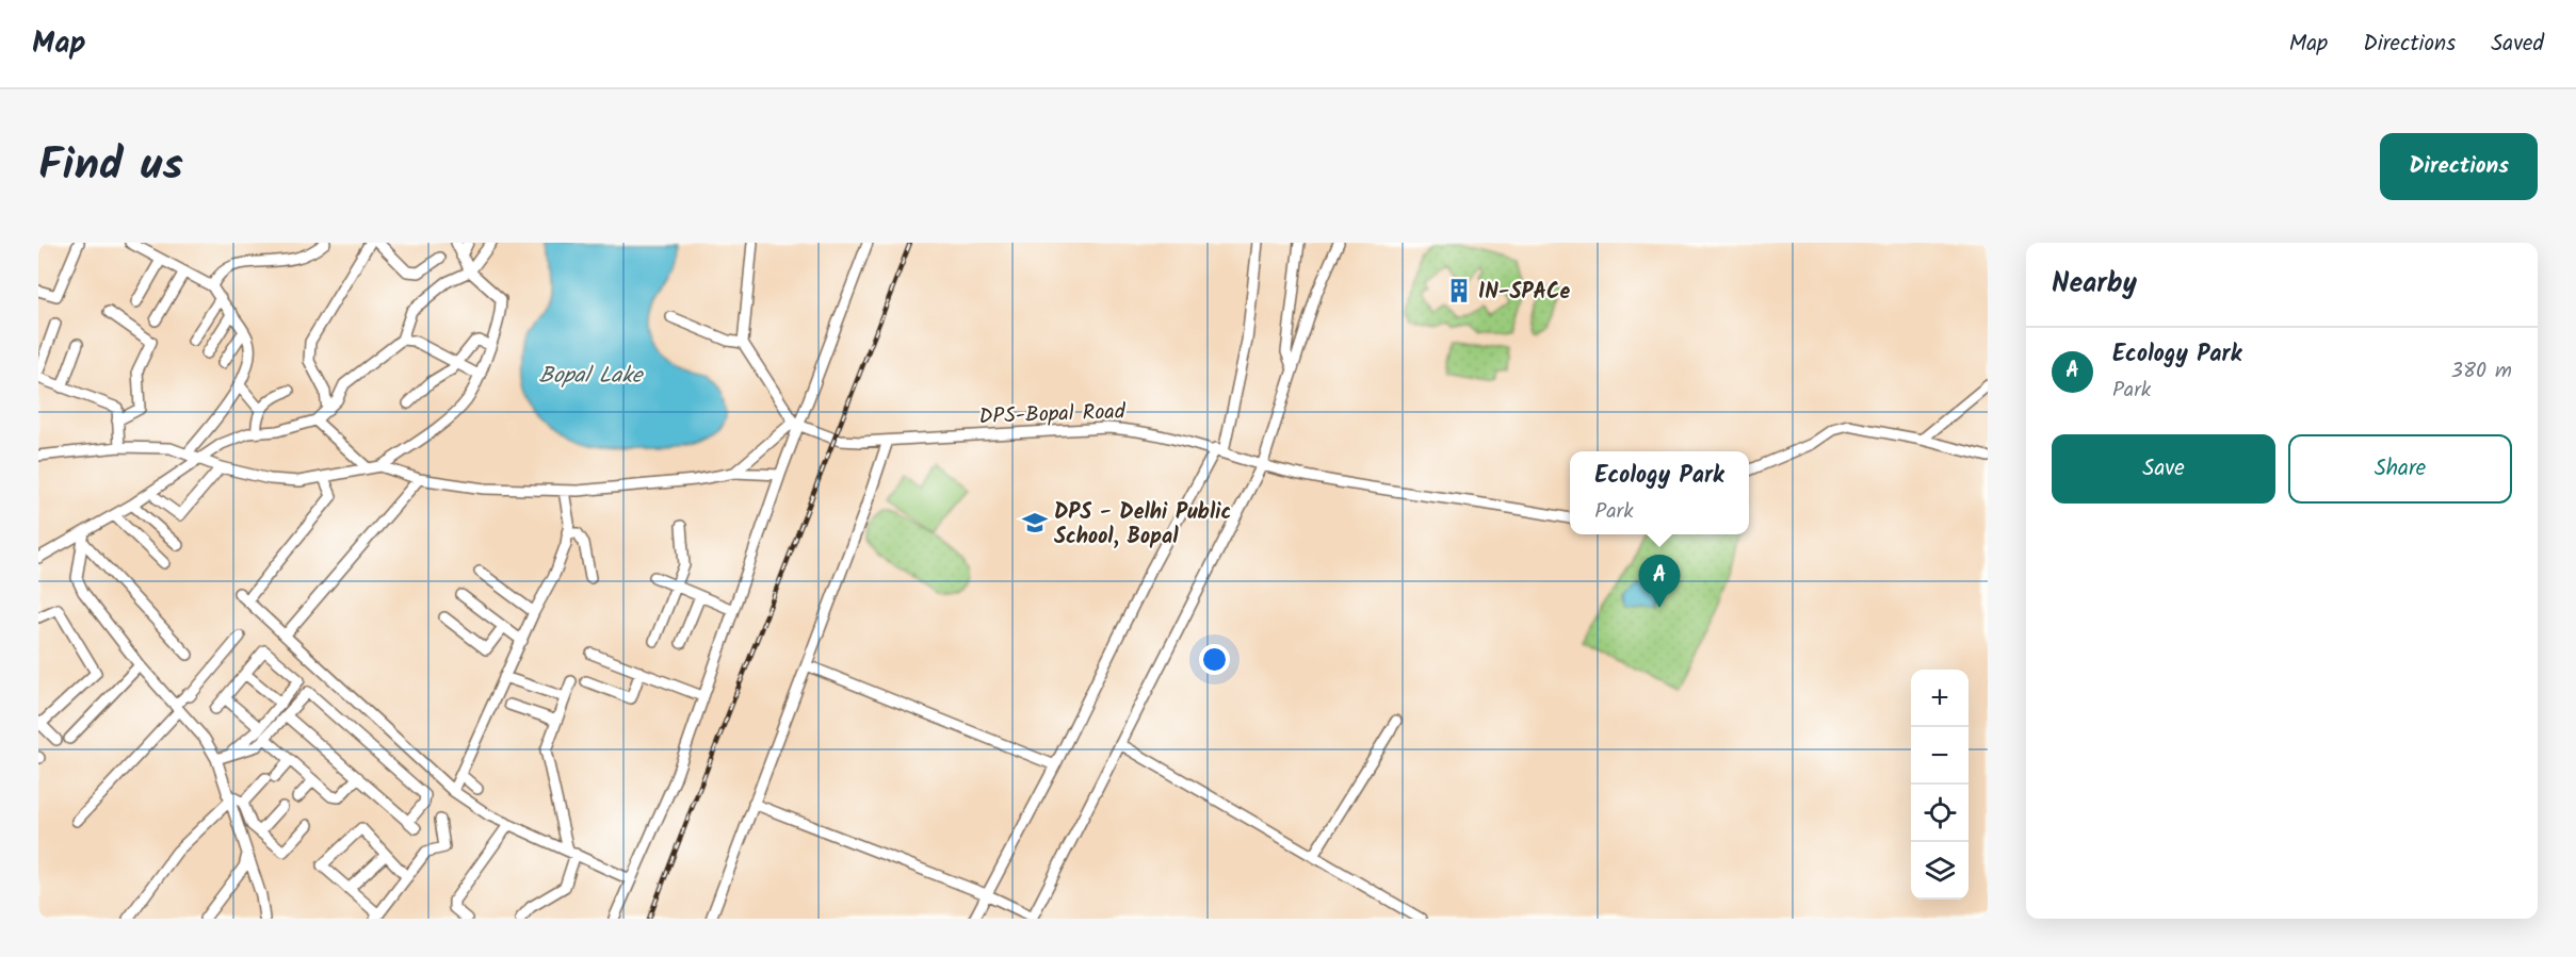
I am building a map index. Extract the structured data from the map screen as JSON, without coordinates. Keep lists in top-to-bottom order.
{
  "streets": {
    "street": ["DPS-Bopal Road"]
  },
  "water": ["Bopal Lake"],
  "places": {
    "building": ["IN-SPACe"],
    "school or university": ["DPS - Delhi Public School, Bopal"]
  },
  "page": {
    "header": "Map",
    "nav": ["Map", "Directions", "Saved"],
    "title": "Find us",
    "buttons": [
      "Directions",
      ["Save", "Share"]
    ],
    "heading": "Nearby",
    "list": [
      {
        "mark": "A",
        "name": "Ecology Park",
        "note": "Park",
        "value": "380 m"
      }
    ],
    "popup": ["Ecology Park", "Park"],
    "pins": "A",
    "map_buttons": ["+", "−"]
  }
}
